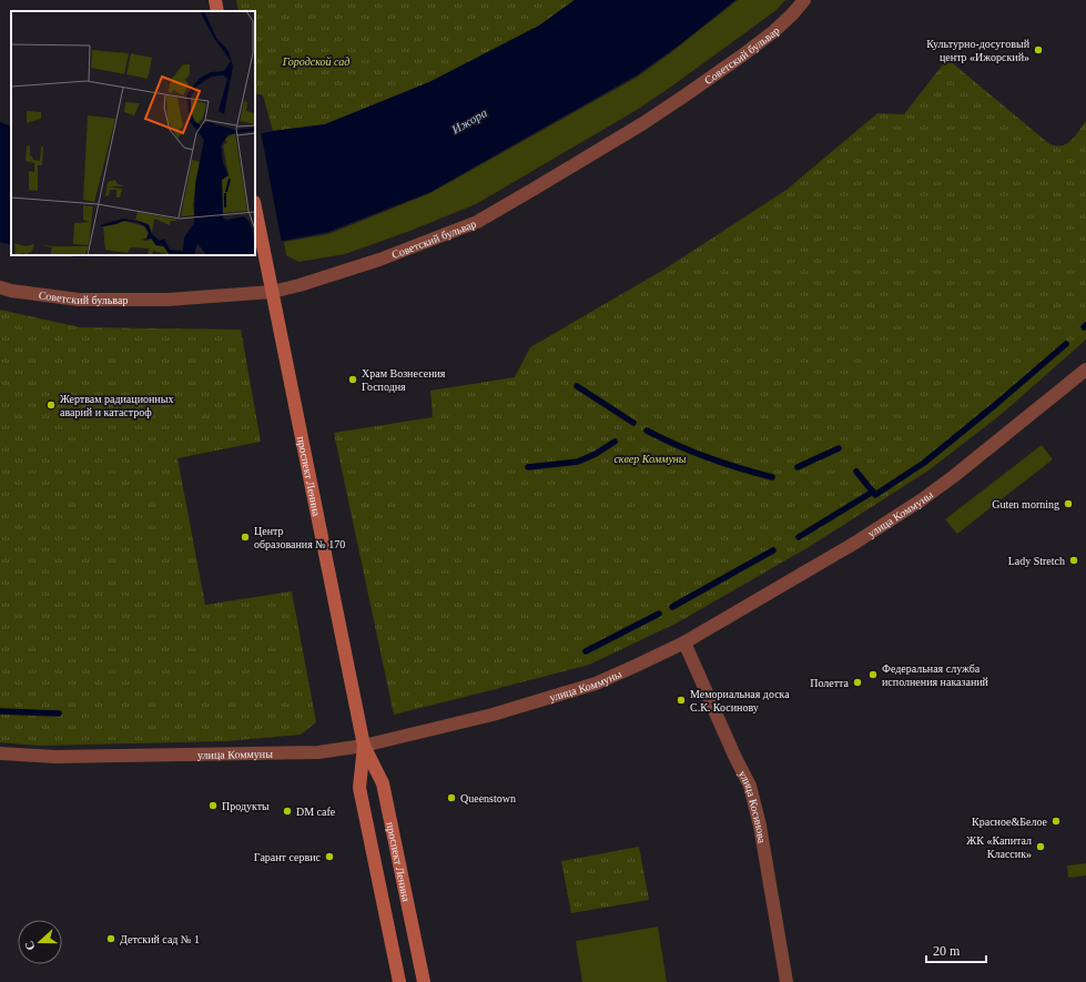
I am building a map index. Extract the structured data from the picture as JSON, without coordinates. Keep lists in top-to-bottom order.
{
  "streets": {
    "main road": ["проспект Ленина"],
    "street": ["Советский бульвар", "улица Коммуны", "улица Косинова"]
  },
  "crossings": [
    ["Советский бульвар", "проспект Ленина"],
    ["проспект Ленина", "улица Коммуны"],
    ["улица Коммуны", "улица Косинова"]
  ],
  "water": ["Ижора"],
  "parks": ["Городской сад", "сквер Коммуны"],
  "places": [
    "Культурно-досуговый центр «Ижорский»",
    "Храм Вознесения Господня",
    "Жертвам радиационных аварий и катастроф",
    "Guten morning",
    "Центр образования № 170",
    "Lady Stretch",
    "Федеральная служба исполнения наказаний",
    "Полетта",
    "Мемориальная доска С.К. Косинову",
    "Queenstown",
    "Продукты",
    "DM cafe",
    "Красное&Белое",
    "ЖК «Капитал Классик»",
    "Гарант сервис",
    "Детский сад № 1"
  ],
  "scale_bar": "20 m",
  "north": "left"
}
